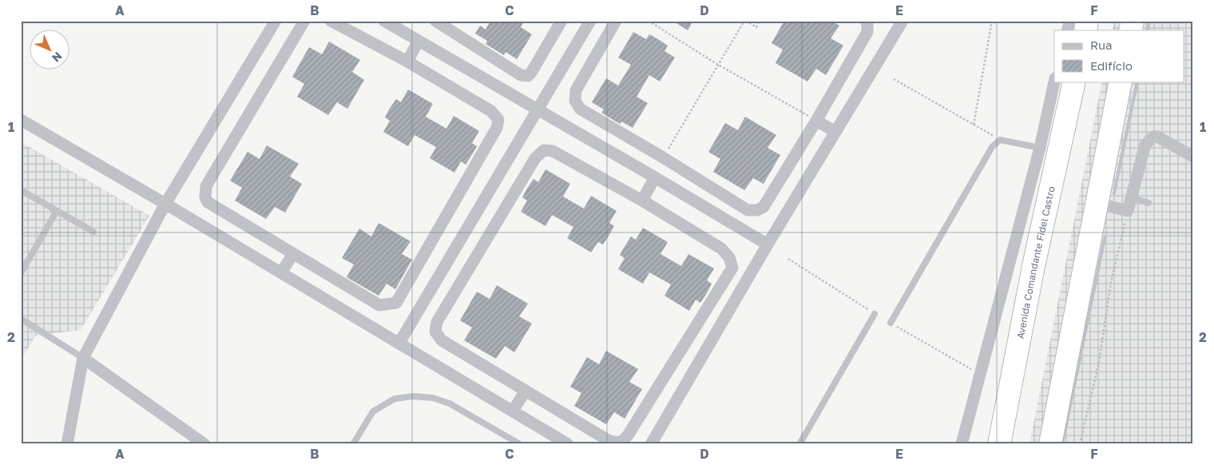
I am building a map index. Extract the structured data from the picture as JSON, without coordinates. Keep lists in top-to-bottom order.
{
  "streets": {
    "highway": ["Avenida Comandante Fidel Castro"]
  },
  "legend": ["Rua", "Edifício"],
  "north": "bottom right",
  "grid": {
    "columns": [
      "A",
      "B",
      "C",
      "D",
      "E",
      "F"
    ],
    "rows": ["1", "2"]
  }
}
